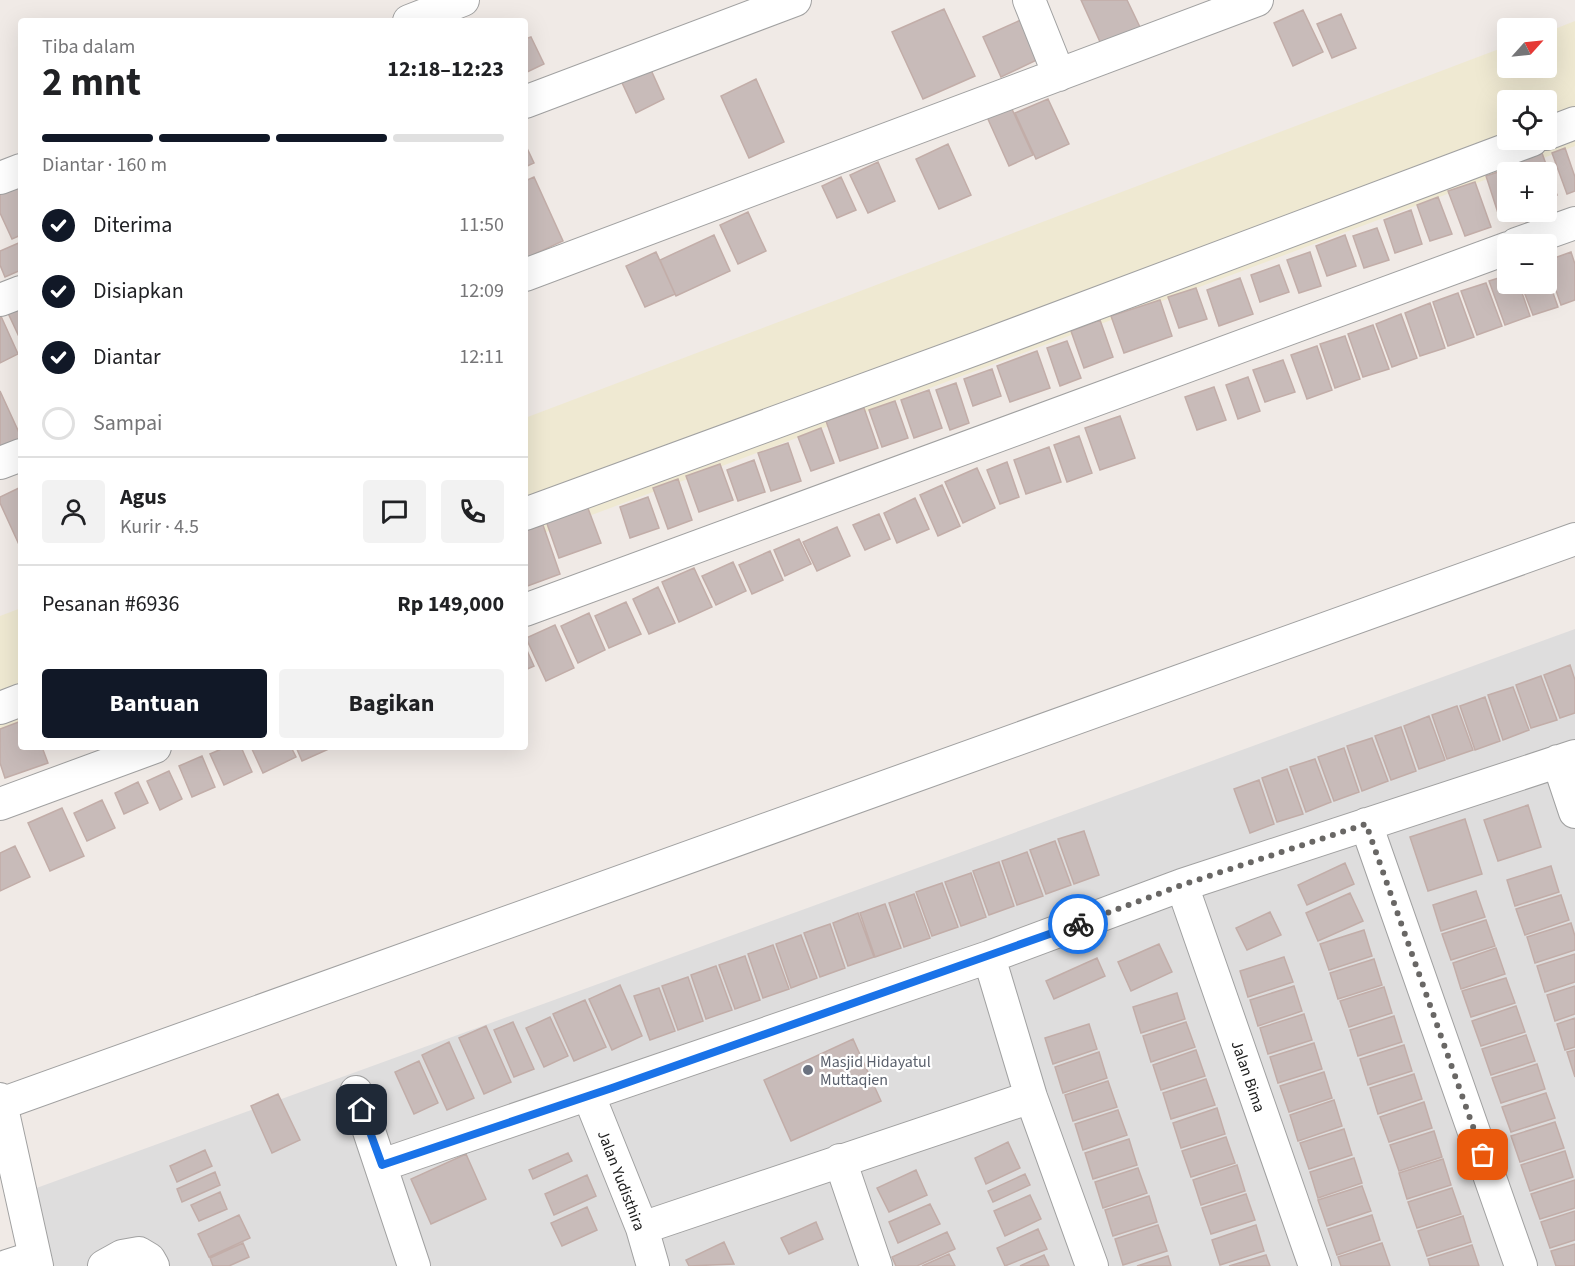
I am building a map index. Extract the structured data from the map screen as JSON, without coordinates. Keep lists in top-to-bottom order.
{
  "streets": {
    "street": ["Jalan Bima", "Jalan Yudisthira"]
  },
  "places": ["Masjid Hidayatul Muttaqien"],
  "north": "top right",
  "page": {
    "map_buttons": ["+", "−"],
    "heading": ["2 mnt", "Tiba dalam", "12:18–12:23"],
    "panel": [
      "Agus",
      "Kurir · 4.5",
      "Pesanan #6936",
      "Rp 149,000"
    ],
    "bar": "Diantar · 160 m",
    "list": [
      ["Diterima", "11:50"],
      ["Disiapkan", "12:09"],
      ["Diantar", "12:11"],
      "Sampai"
    ],
    "buttons": ["Bantuan", "Bagikan"]
  }
}
